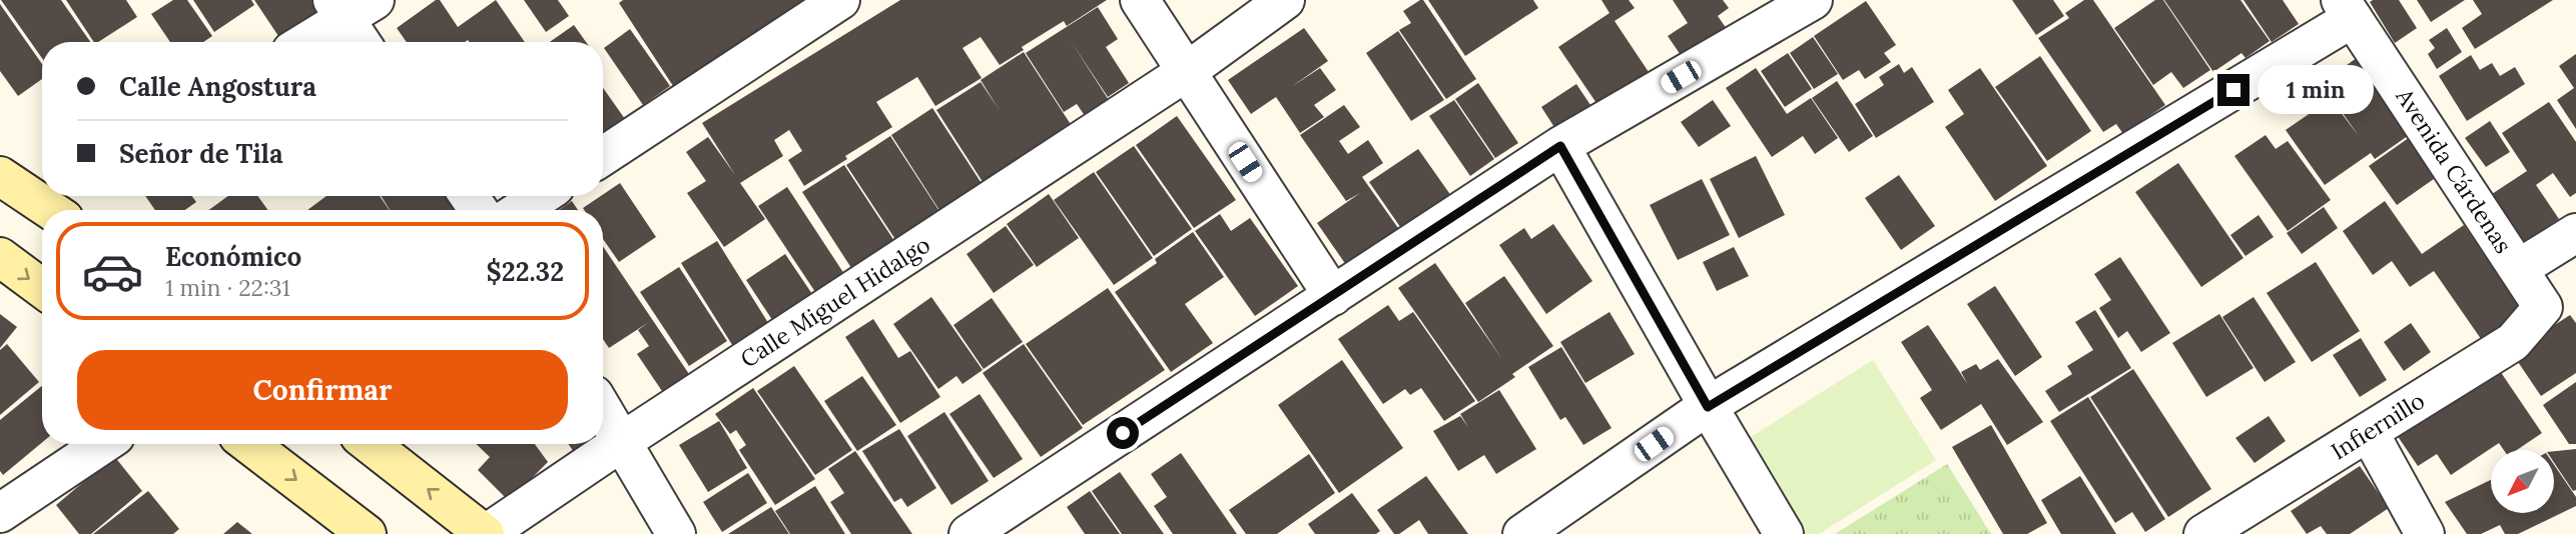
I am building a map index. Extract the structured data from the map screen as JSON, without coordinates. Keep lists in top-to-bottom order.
{
  "streets": {
    "street": ["Avenida Cárdenas", "Calle Miguel Hidalgo", "Infiernillo"]
  },
  "crossings": [
    ["Avenida Cárdenas", "Infiernillo"]
  ],
  "north": "bottom left",
  "page": {
    "banner": ["Calle Angostura", "Señor de Tila"],
    "bubble": "1 min",
    "list": [
      {
        "name": "Económico",
        "note": "1 min · 22:31",
        "value": "$22.32"
      }
    ],
    "buttons": "Confirmar"
  }
}
